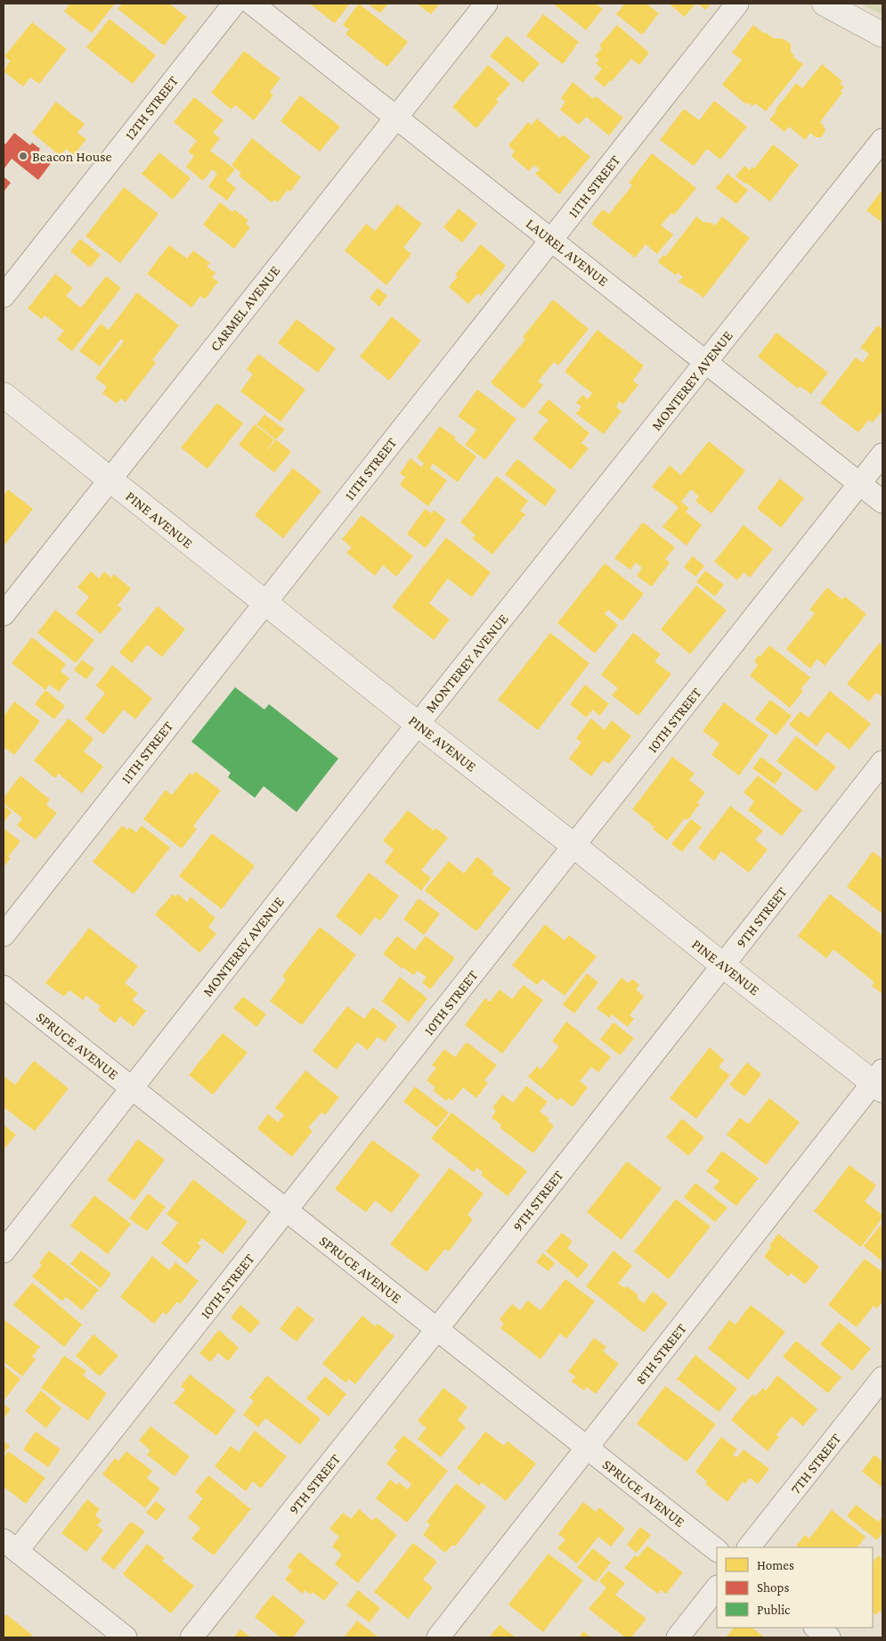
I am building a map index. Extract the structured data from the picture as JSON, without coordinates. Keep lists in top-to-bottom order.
{
  "streets": {
    "main road": ["PINE AVENUE"],
    "street": [
      "12TH STREET",
      "11TH STREET",
      "LAUREL AVENUE",
      "CARMEL AVENUE",
      "MONTEREY AVENUE",
      "10TH STREET",
      "9TH STREET",
      "SPRUCE AVENUE",
      "8TH STREET",
      "7TH STREET"
    ]
  },
  "crossings": [
    ["11TH STREET", "LAUREL AVENUE"],
    ["11TH STREET", "PINE AVENUE"],
    ["LAUREL AVENUE", "CARMEL AVENUE"],
    ["LAUREL AVENUE", "MONTEREY AVENUE"],
    ["LAUREL AVENUE", "10TH STREET"],
    ["CARMEL AVENUE", "PINE AVENUE"],
    ["MONTEREY AVENUE", "PINE AVENUE"],
    ["MONTEREY AVENUE", "SPRUCE AVENUE"],
    ["PINE AVENUE", "10TH STREET"],
    ["PINE AVENUE", "9TH STREET"],
    ["PINE AVENUE", "8TH STREET"],
    ["10TH STREET", "SPRUCE AVENUE"],
    ["9TH STREET", "SPRUCE AVENUE"],
    ["SPRUCE AVENUE", "8TH STREET"]
  ],
  "places": ["Beacon House"],
  "legend": ["Homes", "Shops", "Public"]
}
